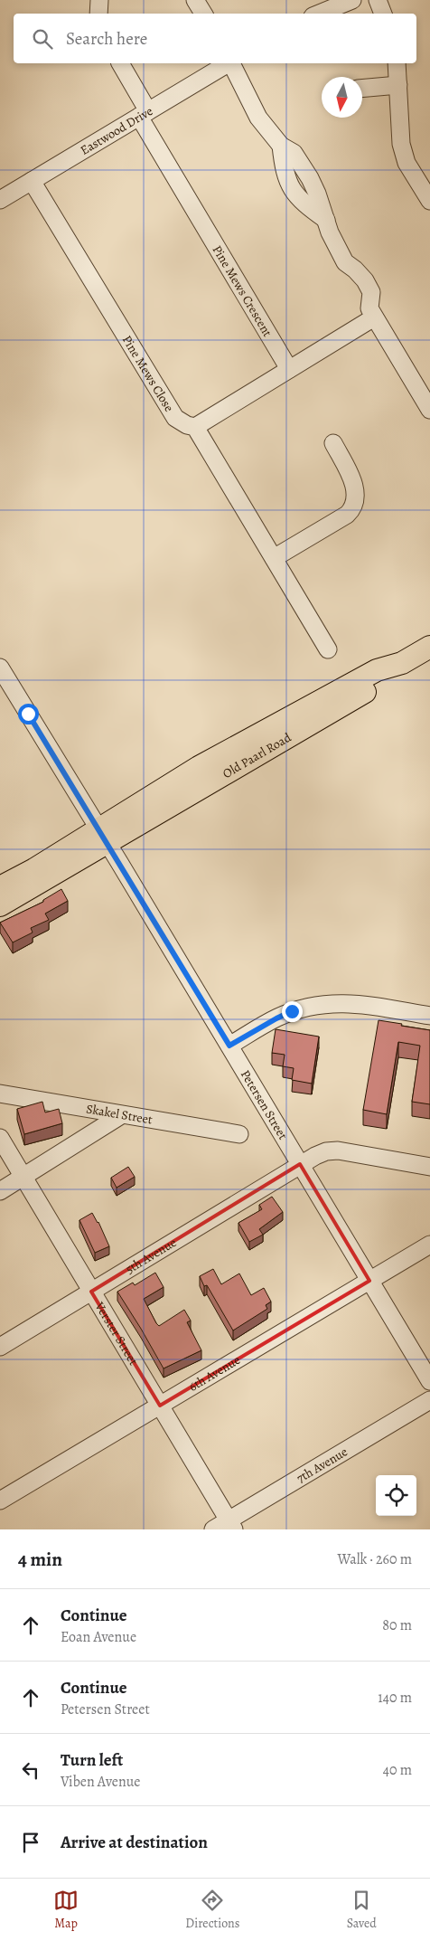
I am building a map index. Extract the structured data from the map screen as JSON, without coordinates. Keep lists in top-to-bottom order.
{
  "streets": {
    "main road": ["Old Paarl Road"],
    "street": [
      "Eastwood Drive",
      "Pine Mews Crescent",
      "Pine Mews Close",
      "Petersen Street",
      "Skakel Street",
      "5th Avenue",
      "Verster Street",
      "6th Avenue",
      "7th Avenue"
    ]
  },
  "crossings": [
    ["Eastwood Drive", "Pine Mews Crescent"],
    ["Eastwood Drive", "Pine Mews Close"],
    ["Old Paarl Road", "Petersen Street"],
    ["Petersen Street", "5th Avenue"],
    ["Petersen Street", "6th Avenue"],
    ["5th Avenue", "Verster Street"],
    ["Verster Street", "6th Avenue"],
    ["Verster Street", "7th Avenue"]
  ],
  "north": "bottom",
  "page": {
    "search": "Search here",
    "heading": ["4 min", "Walk · 260 m"],
    "list": [
      ["Continue", "Eoan Avenue", "80 m"],
      ["Continue", "Petersen Street", "140 m"],
      ["Turn left", "Viben Avenue", "40 m"],
      "Arrive at destination"
    ],
    "nav": ["Map", "Directions", "Saved"]
  }
}
